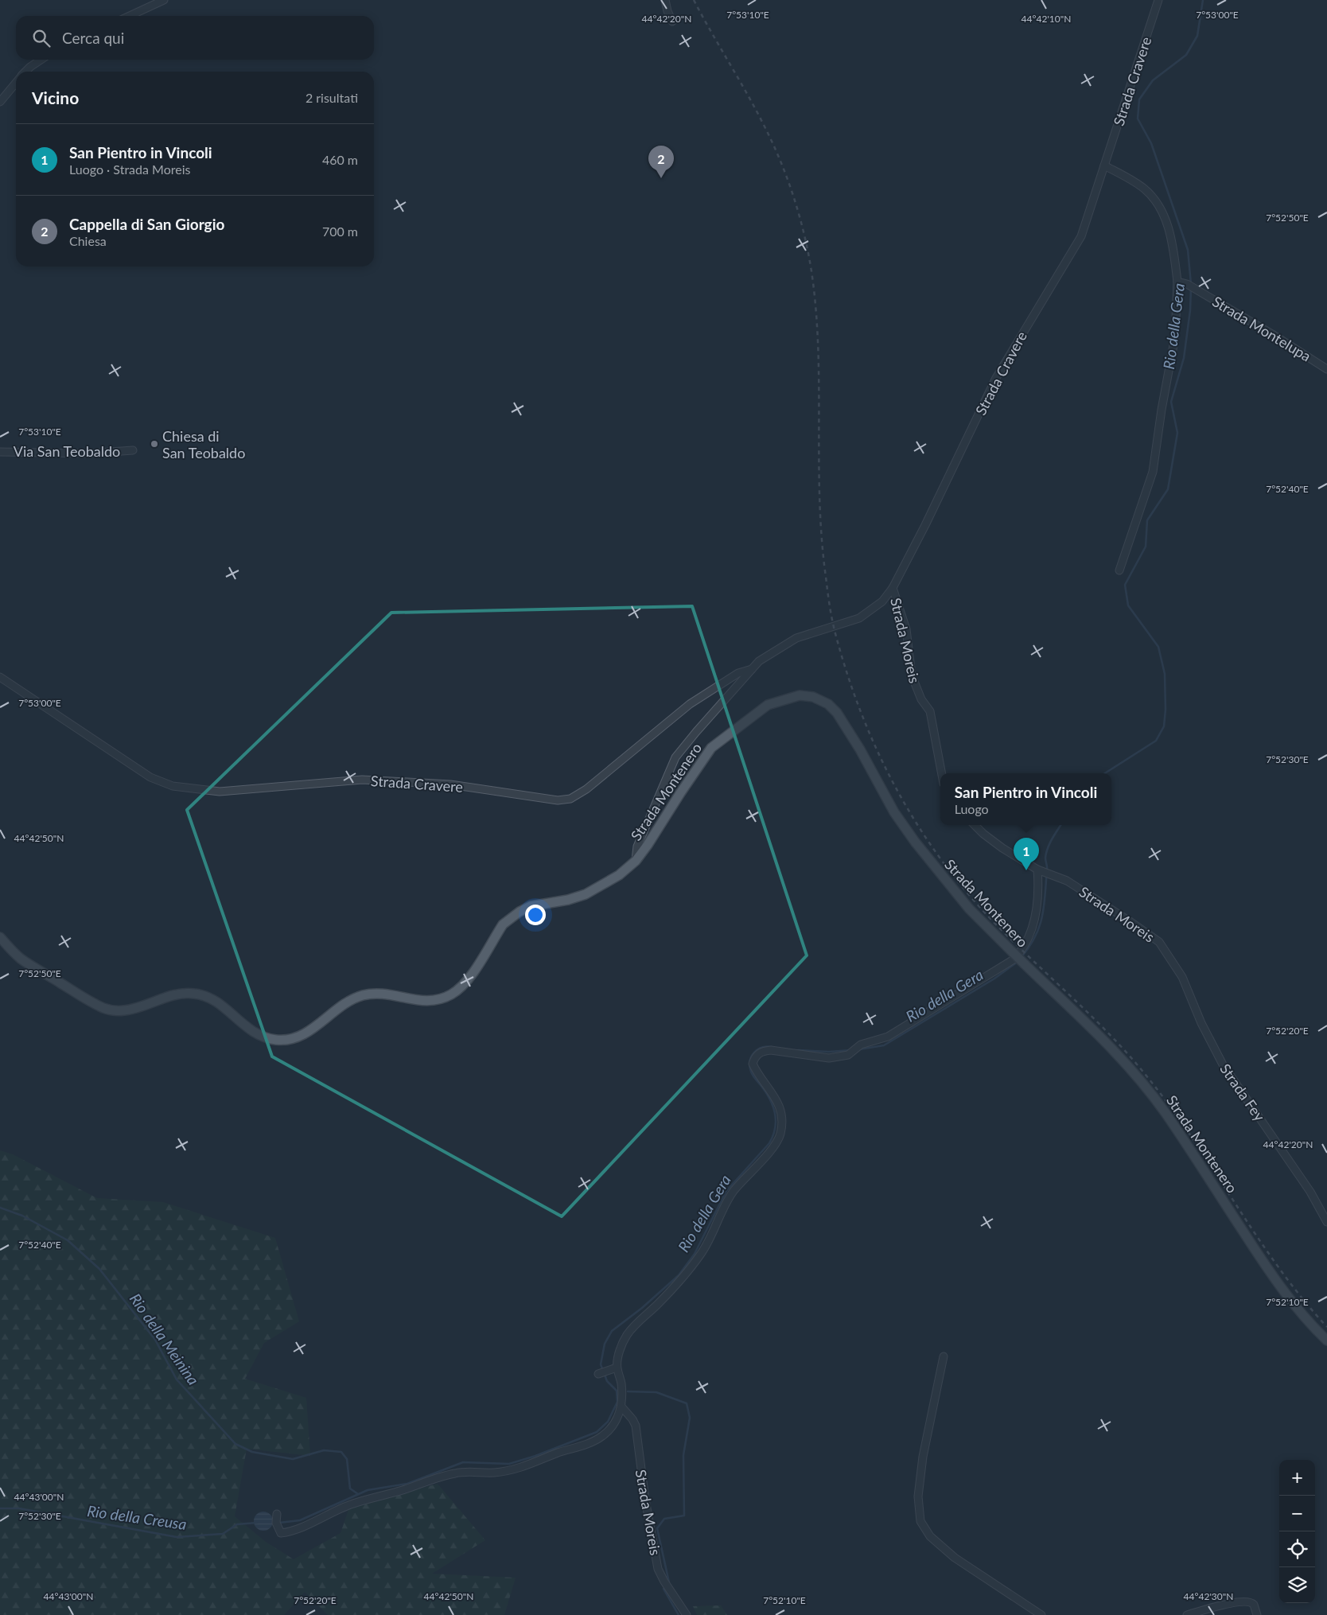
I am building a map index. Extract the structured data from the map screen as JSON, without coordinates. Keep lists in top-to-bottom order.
{
  "streets": {
    "main road": ["Strada Montenero"],
    "street": [
      "Strada Cravere",
      "Strada Montelupa",
      "Via San Teobaldo",
      "Strada Moreis",
      "Strada Fey"
    ]
  },
  "crossings": [
    ["Strada Cravere", "Strada Moreis"],
    ["Strada Cravere", "Strada Montenero"],
    ["Strada Moreis", "Strada Fey"]
  ],
  "water": ["Rio della Gera", "Rio della Meinina", "Rio della Creusa"],
  "places": ["Chiesa di San Teobaldo"],
  "page": {
    "search": "Cerca qui",
    "heading": ["Vicino", "2 risultati"],
    "list": [
      {
        "mark": "1",
        "name": "San Pientro in Vincoli",
        "note": "Luogo · Strada Moreis",
        "value": "460 m"
      },
      {
        "mark": "2",
        "name": "Cappella di San Giorgio",
        "note": "Chiesa",
        "value": "700 m"
      }
    ],
    "pins": ["2", "1"],
    "popup": ["San Pientro in Vincoli", "Luogo"],
    "map_buttons": ["+", "−"]
  },
  "coordinates": [
    "7°53'10\"E",
    "7°53'00\"E",
    "44°42'20\"N",
    "44°42'10\"N",
    "7°52'50\"E",
    "7°52'40\"E",
    "7°52'30\"E",
    "44°42'50\"N",
    "7°52'20\"E",
    "7°52'10\"E",
    "44°43'00\"N",
    "44°42'30\"N"
  ]
}
